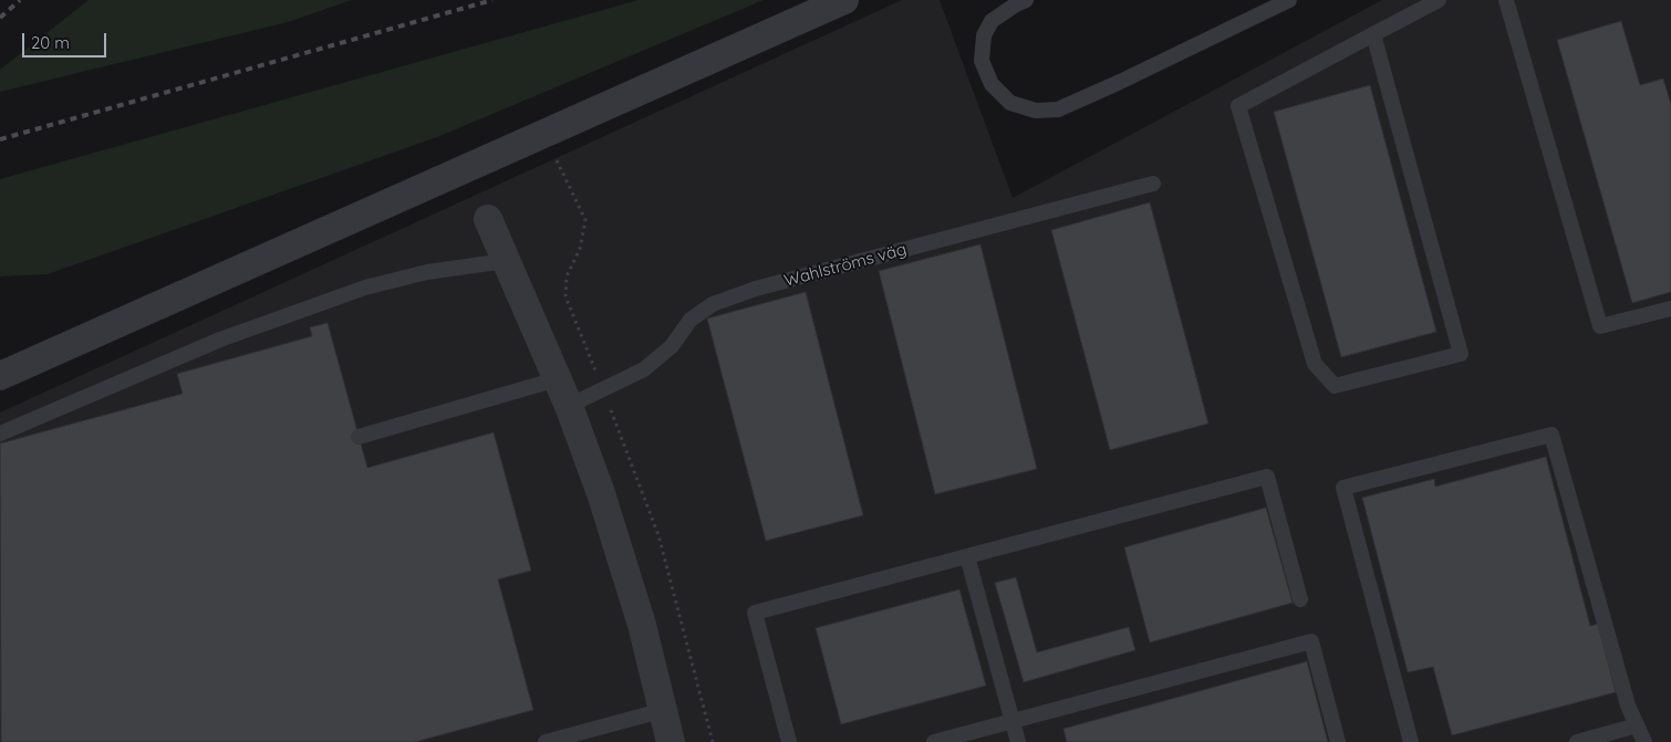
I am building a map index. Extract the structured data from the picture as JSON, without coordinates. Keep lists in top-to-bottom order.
{
  "streets": {
    "lane": ["Wahlströms väg"]
  },
  "scale_bar": "20 m"
}
